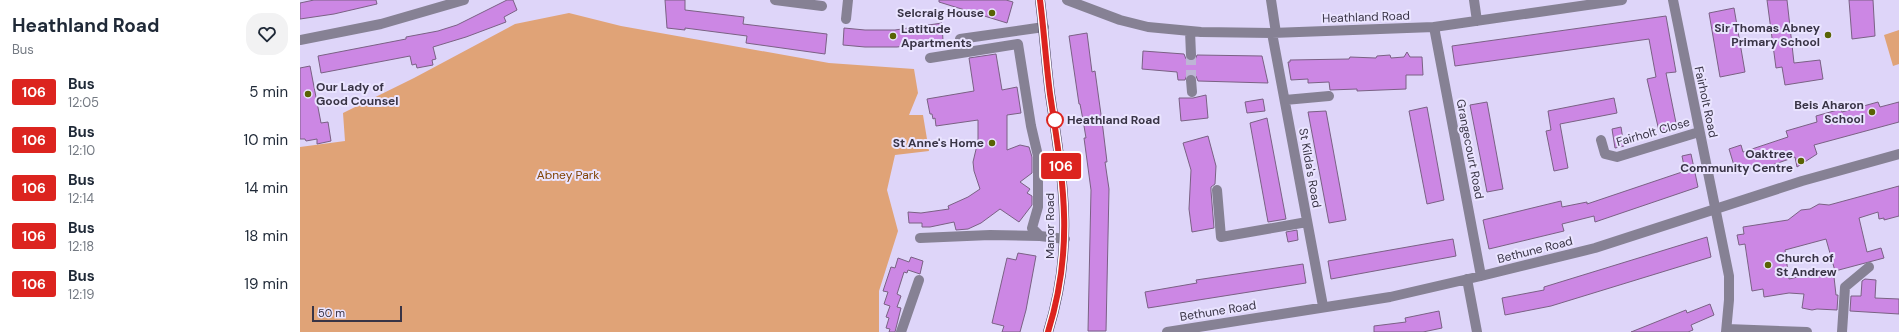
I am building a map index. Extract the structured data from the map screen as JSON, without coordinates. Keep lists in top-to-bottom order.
{
  "streets": {
    "main road": ["Manor Road"],
    "street": [
      "Heathland Road",
      "Fairholt Road",
      "Fairholt Close",
      "Grangecourt Road",
      "St Kilda's Road",
      "Bethune Road"
    ]
  },
  "crossings": [
    ["Heathland Road", "Grangecourt Road"],
    ["Heathland Road", "St Kilda's Road"],
    ["Fairholt Road", "Fairholt Close"],
    ["Fairholt Road", "Bethune Road"],
    ["Grangecourt Road", "Bethune Road"],
    ["St Kilda's Road", "Bethune Road"]
  ],
  "parks": ["Abney Park"],
  "places": [
    "Selcraig House",
    "Sir Thomas Abney Primary School",
    "Latitude Apartments",
    "Our Lady of Good Counsel",
    "Beis Aharon School",
    "Heathland Road",
    "St Anne's Home",
    "Oaktree Community Centre",
    "Church of St Andrew"
  ],
  "lines": ["bus line 106"],
  "scale_bar": "50 m",
  "page": {
    "heading": ["Heathland Road", "Bus"],
    "on_map": "106",
    "list": [
      {
        "mark": "106",
        "name": "Bus",
        "note": "12:05",
        "value": "5 min"
      },
      {
        "mark": "106",
        "name": "Bus",
        "note": "12:10",
        "value": "10 min"
      },
      {
        "mark": "106",
        "name": "Bus",
        "note": "12:14",
        "value": "14 min"
      },
      {
        "mark": "106",
        "name": "Bus",
        "note": "12:18",
        "value": "18 min"
      },
      {
        "mark": "106",
        "name": "Bus",
        "note": "12:19",
        "value": "19 min"
      }
    ],
    "scale": "50 m"
  }
}
